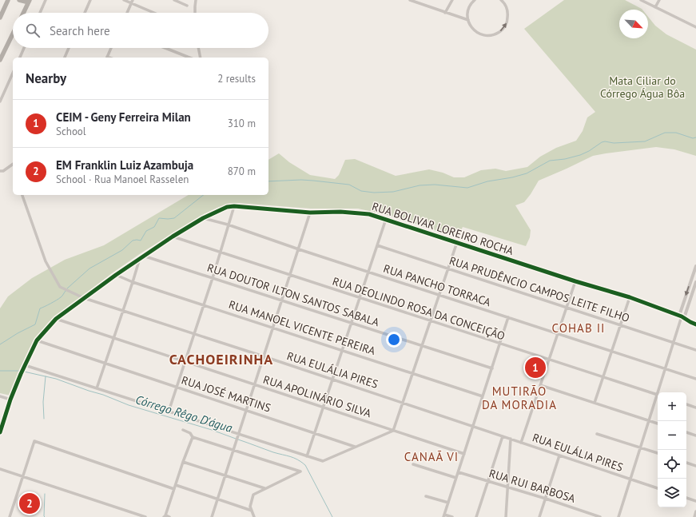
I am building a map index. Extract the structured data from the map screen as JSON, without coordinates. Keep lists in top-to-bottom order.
{
  "streets": {
    "street": [
      "RUA BOLIVAR LOREIRO ROCHA",
      "RUA PANCHO TORRACA",
      "RUA PRUDÊNCIO CAMPOS LEITE FILHO",
      "RUA DOUTOR ILTON SANTOS SABALA",
      "RUA DEOLINDO ROSA DA CONCEIÇÃO",
      "RUA MANOEL VICENTE PEREIRA",
      "RUA EULÁLIA PIRES",
      "RUA JOSÉ MARTINS",
      "RUA APOLINÁRIO SILVA",
      "RUA RUI BARBOSA"
    ]
  },
  "crossings": [
    ["RUA BOLIVAR LOREIRO ROCHA", "RUA PANCHO TORRACA"],
    ["RUA BOLIVAR LOREIRO ROCHA", "RUA DOUTOR ILTON SANTOS SABALA"],
    ["RUA BOLIVAR LOREIRO ROCHA", "RUA DEOLINDO ROSA DA CONCEIÇÃO"],
    ["RUA BOLIVAR LOREIRO ROCHA", "RUA MANOEL VICENTE PEREIRA"],
    ["RUA BOLIVAR LOREIRO ROCHA", "RUA EULÁLIA PIRES"],
    ["RUA BOLIVAR LOREIRO ROCHA", "RUA JOSÉ MARTINS"],
    ["RUA BOLIVAR LOREIRO ROCHA", "RUA APOLINÁRIO SILVA"]
  ],
  "districts": [
    "COHAB II",
    "CACHOEIRINHA",
    "MUTIRÃO DA MORADIA",
    "CANAÃ VI"
  ],
  "water": ["Córrego Rêgo D'água"],
  "parks": ["Mata Ciliar do Córrego Água Bôa"],
  "north": "bottom right",
  "page": {
    "search": "Search here",
    "heading": ["Nearby", "2 results"],
    "list": [
      {
        "mark": "1",
        "name": "CEIM - Geny Ferreira Milan",
        "note": "School",
        "value": "310 m"
      },
      {
        "mark": "2",
        "name": "EM Franklin Luiz Azambuja",
        "note": "School · Rua Manoel Rasselen",
        "value": "870 m"
      }
    ],
    "pins": ["1", "2"],
    "map_buttons": ["+", "−"]
  }
}
